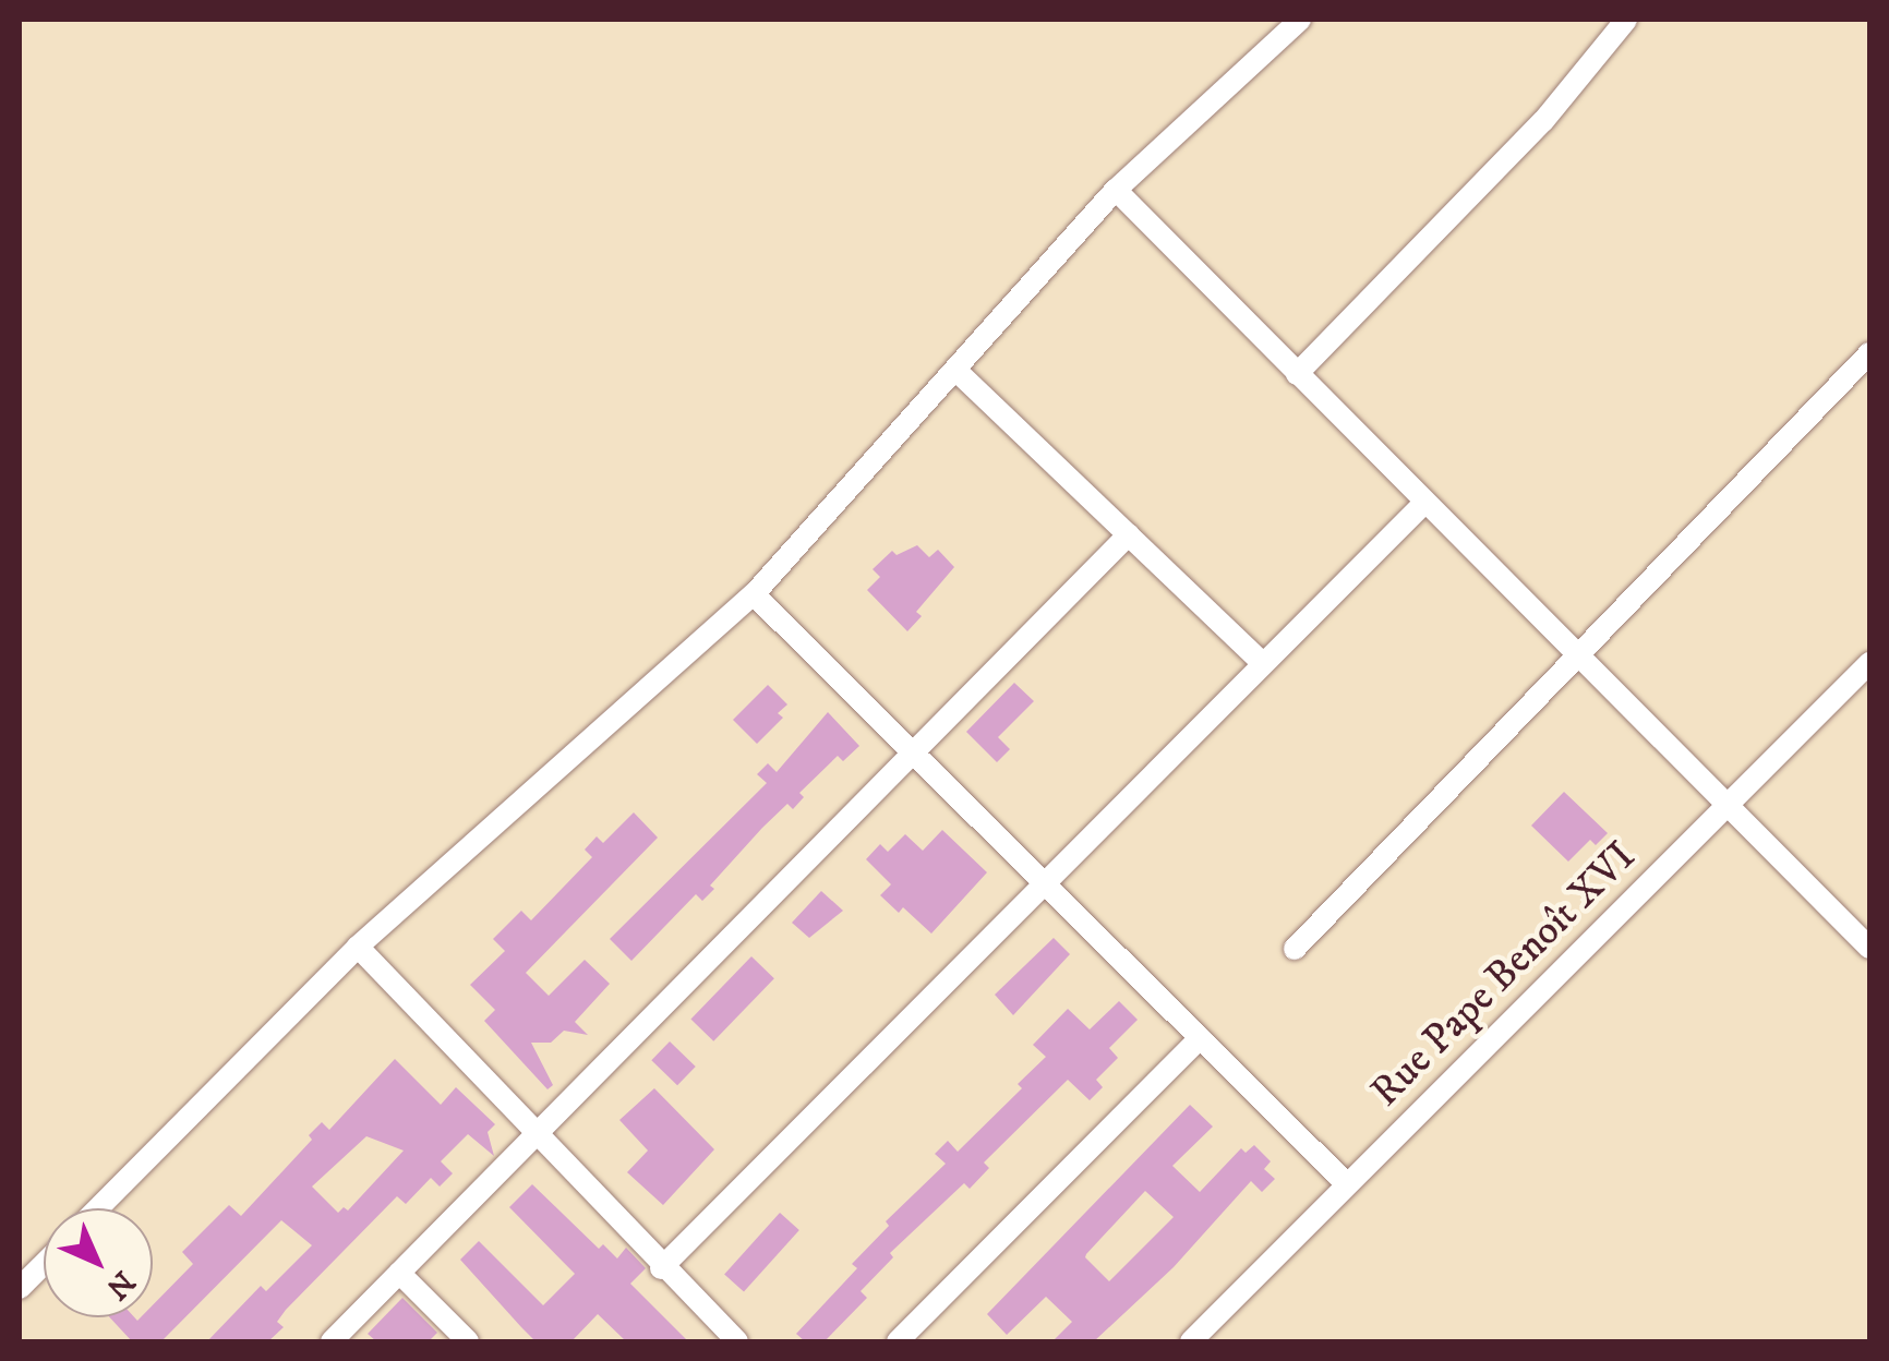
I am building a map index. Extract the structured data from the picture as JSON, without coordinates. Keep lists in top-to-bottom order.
{
  "streets": {
    "street": ["Rue Pape Benoît XVI"]
  },
  "north": "bottom right"
}
